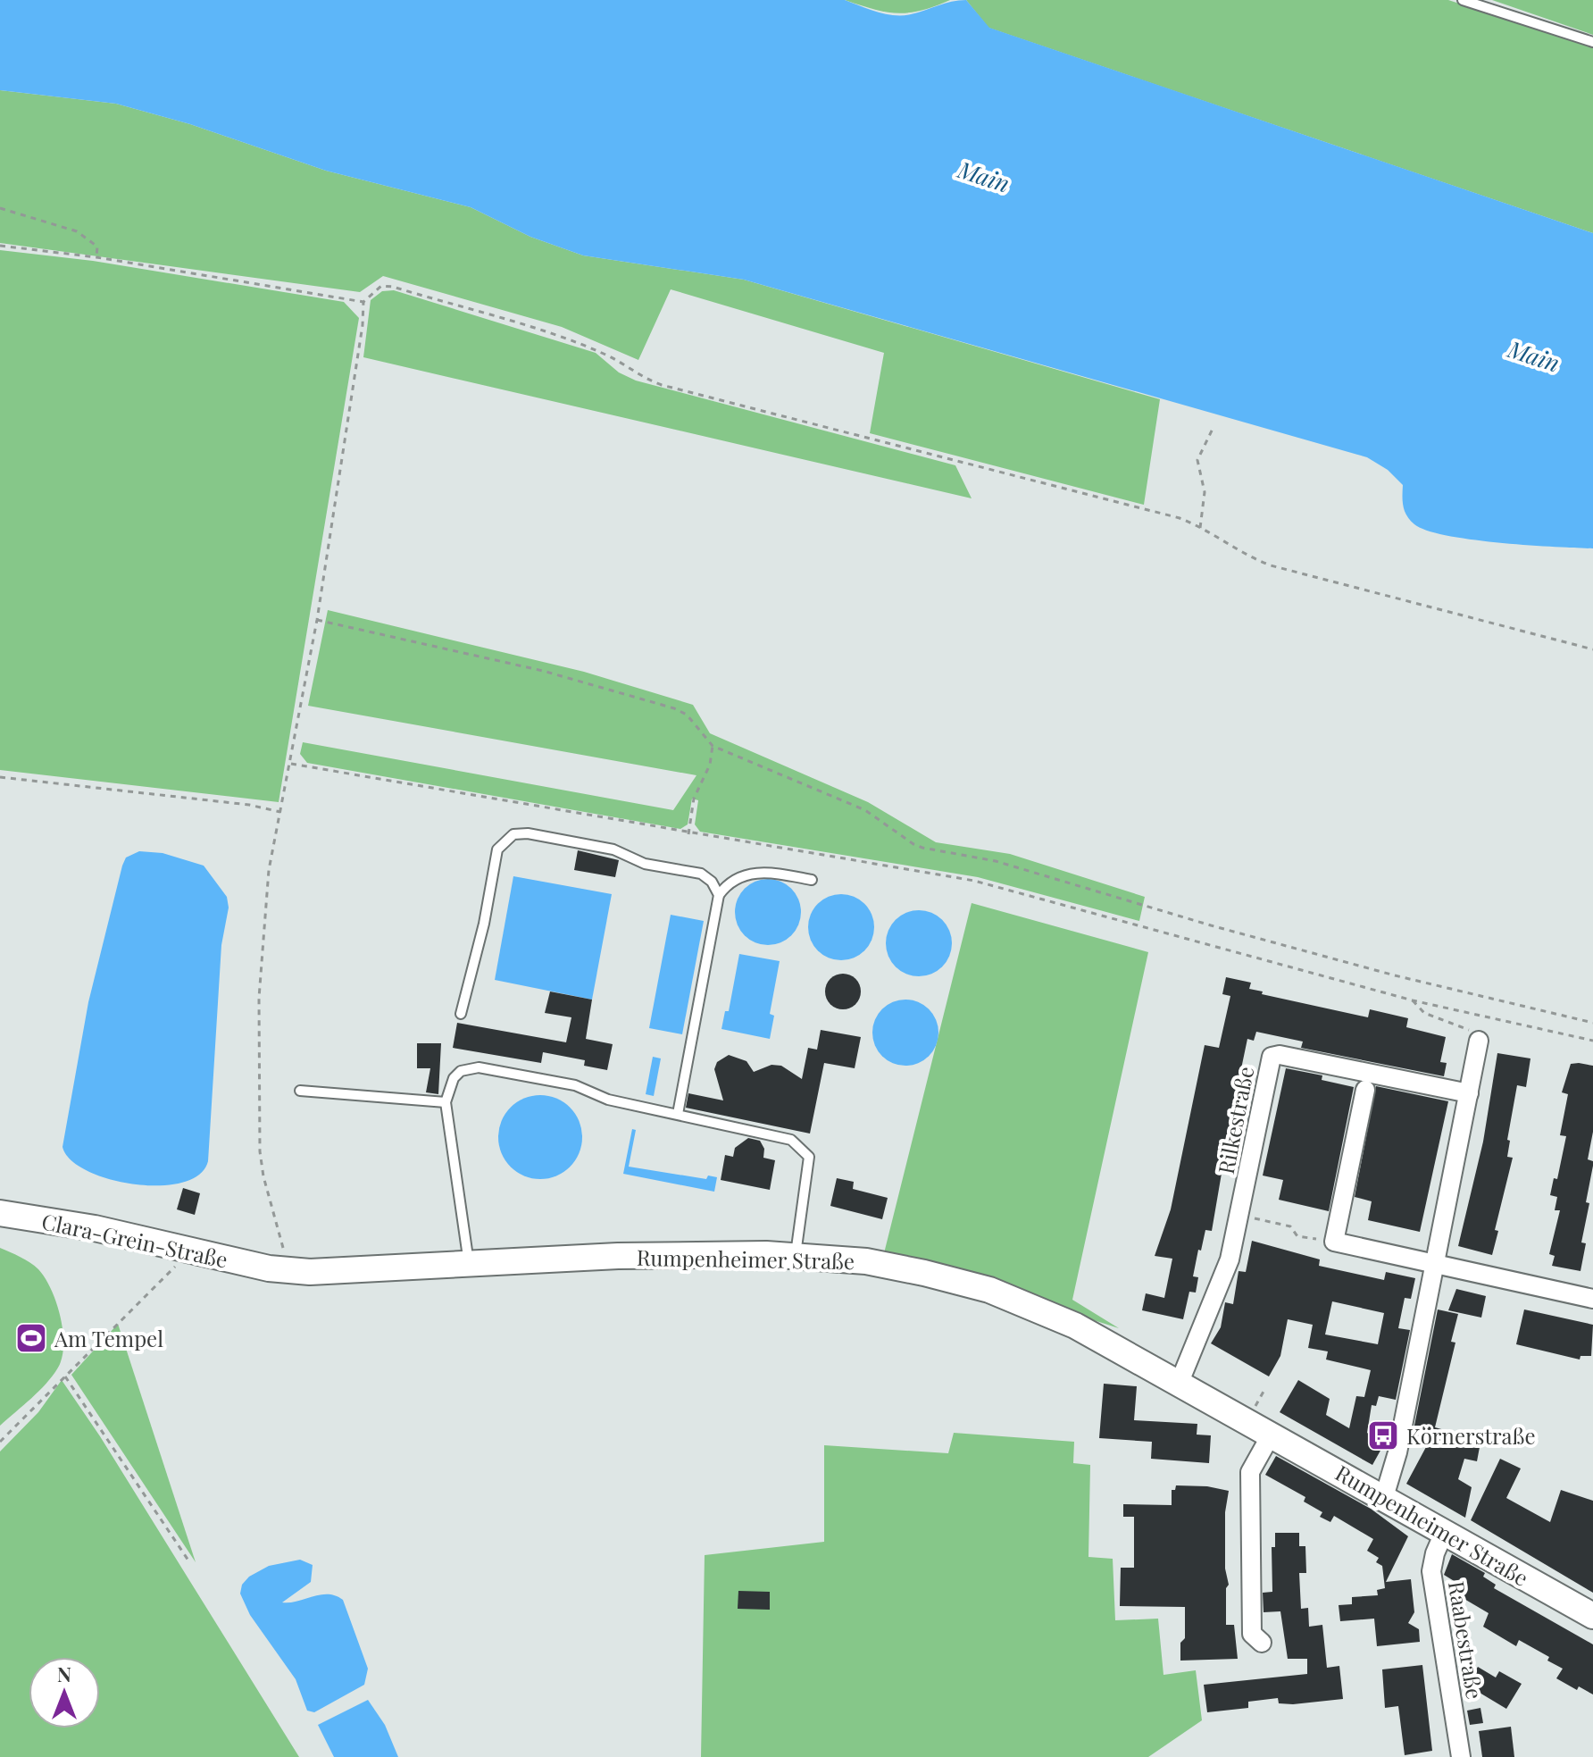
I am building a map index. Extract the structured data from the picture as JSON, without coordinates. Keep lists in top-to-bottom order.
{
  "streets": {
    "street": [
      "Rilkestraße",
      "Clara-Grein-Straße",
      "Rumpenheimer Straße",
      "Raabestraße"
    ]
  },
  "crossings": [
    ["Rilkestraße", "Rumpenheimer Straße"],
    ["Clara-Grein-Straße", "Rumpenheimer Straße"],
    ["Rumpenheimer Straße", "Raabestraße"]
  ],
  "water": ["Main"],
  "places": {
    "sports": ["Am Tempel"],
    "bus stop": ["Körnerstraße"]
  },
  "north": "top"
}
